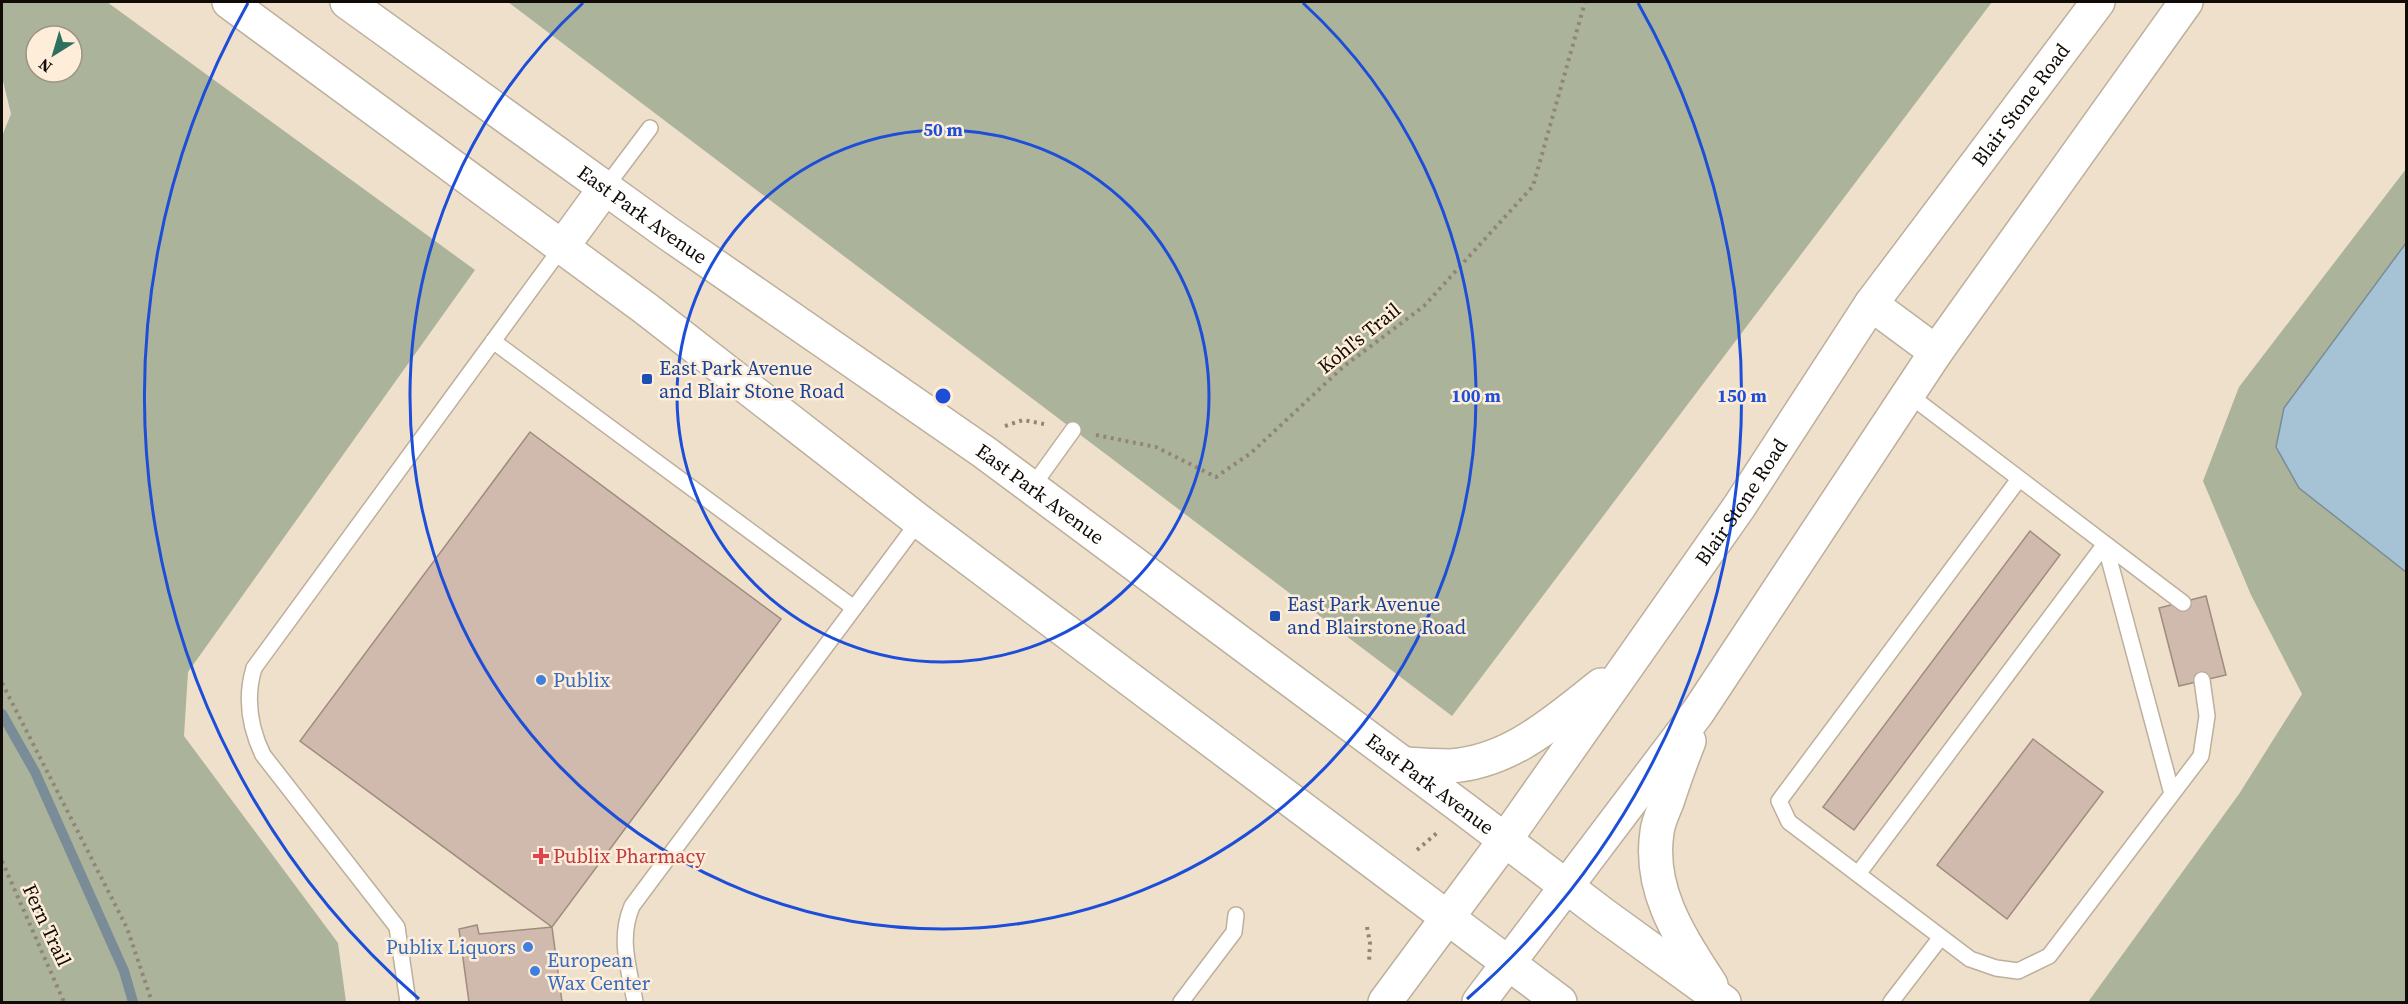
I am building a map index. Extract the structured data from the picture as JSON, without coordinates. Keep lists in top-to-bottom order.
{
  "streets": {
    "main road": ["Blair Stone Road", "East Park Avenue"],
    "path": ["Kohl's Trail", "Fern Trail"]
  },
  "crossings": [
    ["Blair Stone Road", "East Park Avenue"]
  ],
  "places": {
    "transit": ["East Park Avenue and Blair Stone Road", "East Park Avenue and Blairstone Road"],
    "other": ["Publix", "Publix Liquors", "European Wax Center"],
    "health": ["Publix Pharmacy"]
  },
  "north": "bottom left",
  "rings": ["50 m", "100 m", "150 m"]
}
